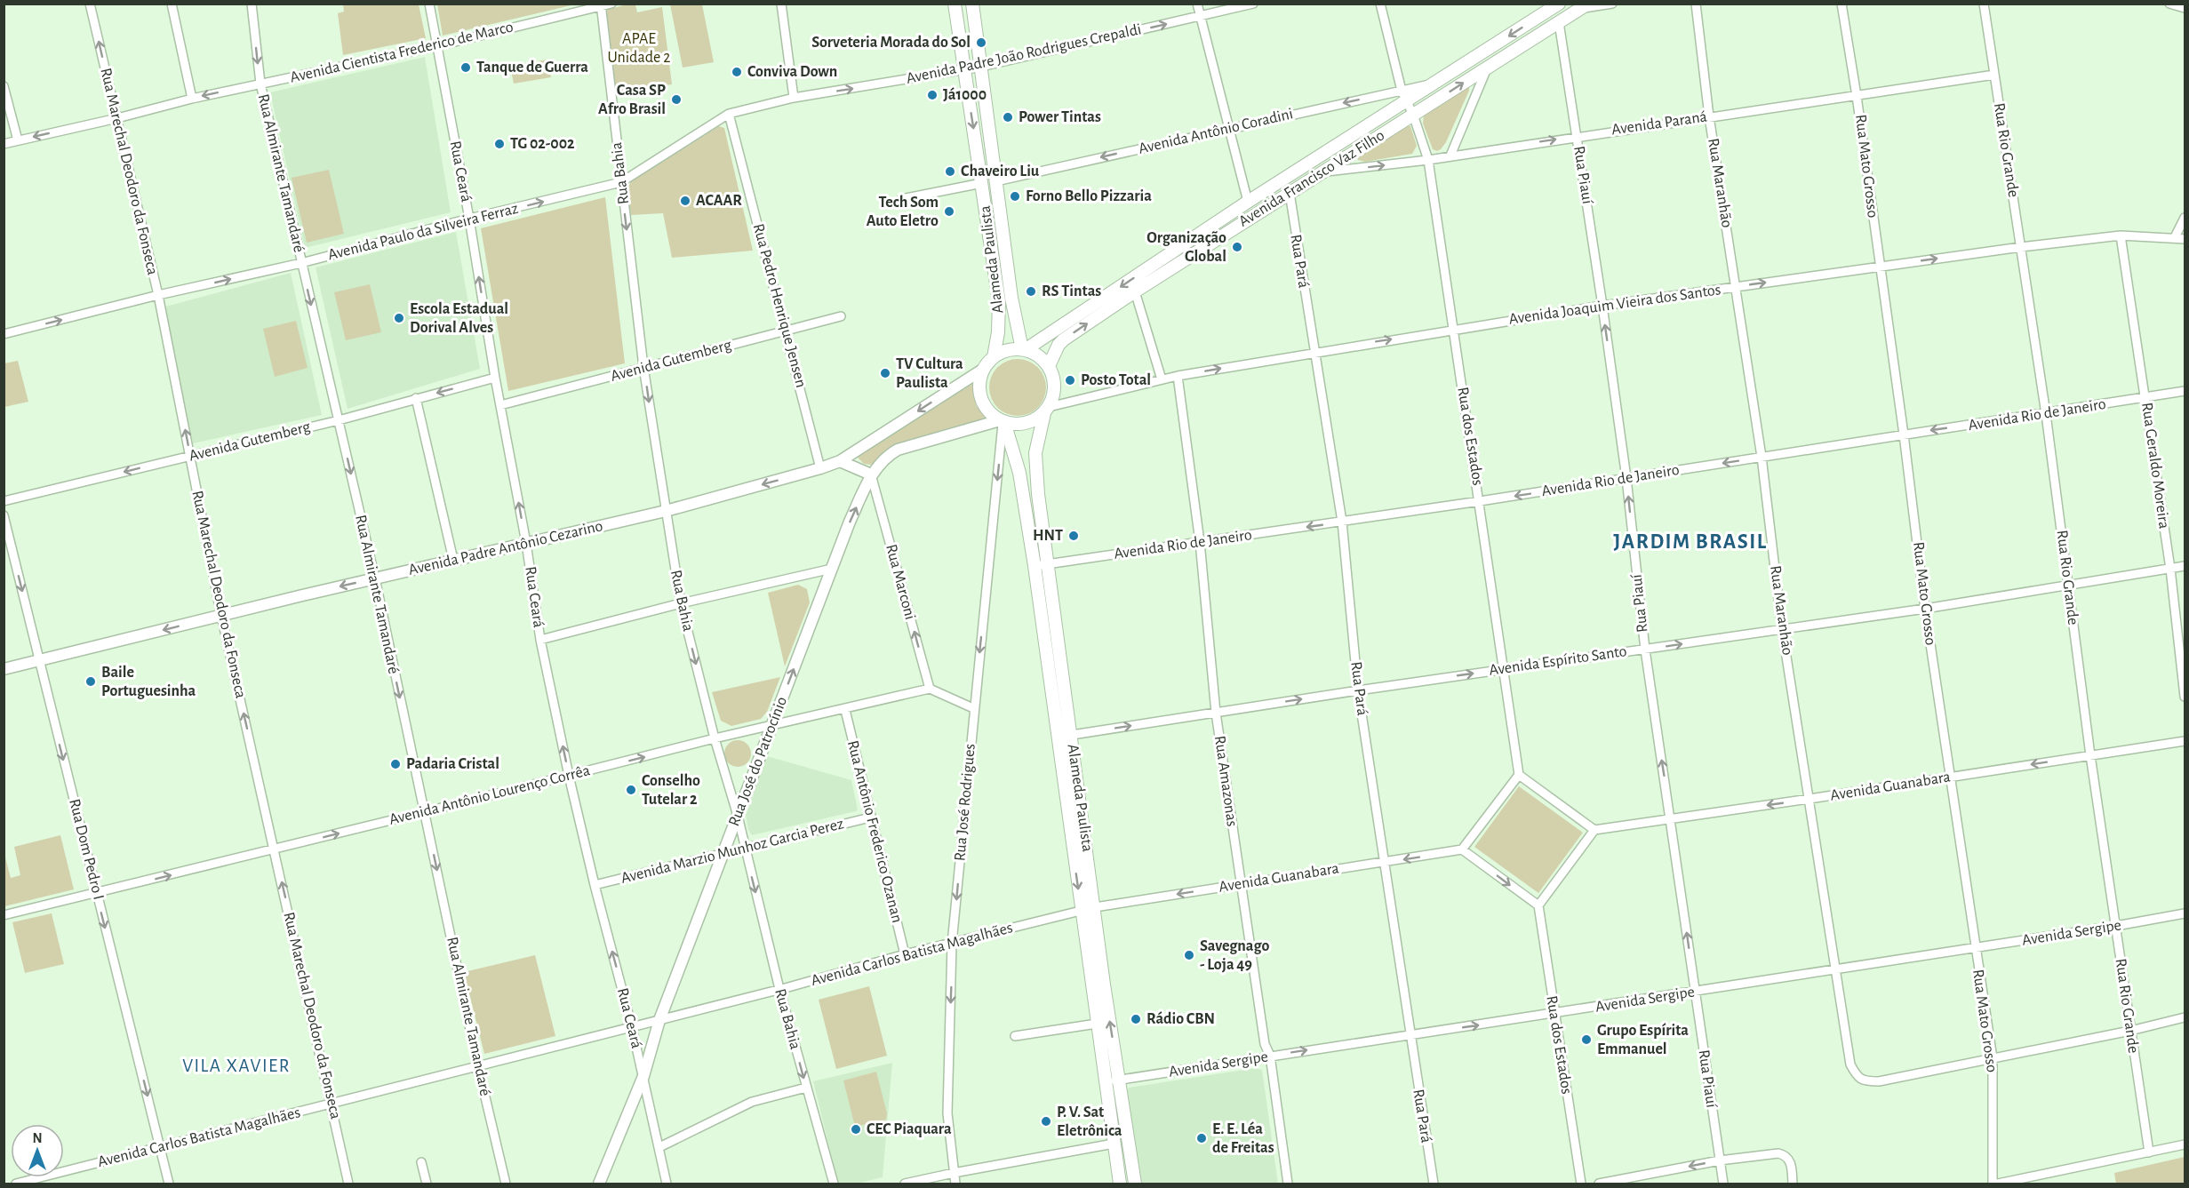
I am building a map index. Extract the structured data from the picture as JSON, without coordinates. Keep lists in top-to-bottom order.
{
  "streets": {
    "main road": ["Avenida Francisco Vaz Filho", "Alameda Paulista"],
    "street": [
      "Avenida Cientista Frederico de Marco",
      "Avenida Padre João Rodrigues Crepaldi",
      "Avenida Paraná",
      "Avenida Antônio Coradini",
      "Rua Rio Grande",
      "Rua Mato Grosso",
      "Rua Marechal Deodoro da Fonseca",
      "Rua Ceará",
      "Rua Almirante Tamandaré",
      "Rua Bahia",
      "Rua Piauí",
      "Rua Maranhão",
      "Avenida Paulo da Silveira Ferraz",
      "Rua Pará",
      "Avenida Joaquim Vieira dos Santos",
      "Rua Pedro Henrique Jensen",
      "Avenida Gutemberg",
      "Avenida Rio de Janeiro",
      "Rua dos Estados",
      "Rua Geraldo Moreira",
      "Avenida Padre Antônio Cezarino",
      "Rua Marconi",
      "Avenida Espírito Santo",
      "Rua José do Patrocínio",
      "Rua Amazonas",
      "Avenida Guanabara",
      "Avenida Antônio Lourenço Corrêa",
      "Rua José Rodrigues",
      "Rua Antônio Frederico Ozanan",
      "Rua Dom Pedro I",
      "Avenida Marzio Munhoz Garcia Perez",
      "Avenida Sergipe",
      "Avenida Carlos Batista Magalhães"
    ]
  },
  "crossings": [
    ["Avenida Cientista Frederico de Marco", "Rua Marechal Deodoro da Fonseca"],
    ["Avenida Cientista Frederico de Marco", "Rua Ceará"],
    ["Avenida Cientista Frederico de Marco", "Rua Almirante Tamandaré"],
    ["Avenida Cientista Frederico de Marco", "Rua Bahia"],
    ["Avenida Padre João Rodrigues Crepaldi", "Avenida Paulo da Silveira Ferraz"],
    ["Avenida Padre João Rodrigues Crepaldi", "Alameda Paulista"],
    ["Avenida Paraná", "Rua Rio Grande"],
    ["Avenida Paraná", "Rua Mato Grosso"],
    ["Avenida Paraná", "Rua Piauí"],
    ["Avenida Paraná", "Avenida Francisco Vaz Filho"],
    ["Avenida Paraná", "Rua Maranhão"],
    ["Avenida Paraná", "Rua dos Estados"],
    ["Avenida Antônio Coradini", "Avenida Francisco Vaz Filho"],
    ["Avenida Antônio Coradini", "Alameda Paulista"],
    ["Avenida Antônio Coradini", "Rua dos Estados"],
    ["Rua Rio Grande", "Avenida Joaquim Vieira dos Santos"],
    ["Rua Rio Grande", "Avenida Rio de Janeiro"],
    ["Rua Rio Grande", "Avenida Espírito Santo"],
    ["Rua Rio Grande", "Avenida Guanabara"],
    ["Rua Rio Grande", "Avenida Sergipe"],
    ["Rua Mato Grosso", "Rua Maranhão"],
    ["Rua Mato Grosso", "Avenida Joaquim Vieira dos Santos"],
    ["Rua Mato Grosso", "Avenida Rio de Janeiro"],
    ["Rua Mato Grosso", "Avenida Espírito Santo"],
    ["Rua Mato Grosso", "Avenida Guanabara"],
    ["Rua Mato Grosso", "Avenida Sergipe"],
    ["Rua Marechal Deodoro da Fonseca", "Avenida Paulo da Silveira Ferraz"],
    ["Rua Marechal Deodoro da Fonseca", "Avenida Gutemberg"],
    ["Rua Marechal Deodoro da Fonseca", "Avenida Padre Antônio Cezarino"],
    ["Rua Marechal Deodoro da Fonseca", "Avenida Antônio Lourenço Corrêa"],
    ["Rua Marechal Deodoro da Fonseca", "Avenida Carlos Batista Magalhães"],
    ["Rua Ceará", "Avenida Paulo da Silveira Ferraz"],
    ["Rua Ceará", "Avenida Gutemberg"],
    ["Rua Ceará", "Avenida Padre Antônio Cezarino"],
    ["Rua Ceará", "Rua José do Patrocínio"],
    ["Rua Ceará", "Avenida Antônio Lourenço Corrêa"],
    ["Rua Ceará", "Avenida Marzio Munhoz Garcia Perez"],
    ["Rua Ceará", "Avenida Carlos Batista Magalhães"],
    ["Rua Almirante Tamandaré", "Avenida Paulo da Silveira Ferraz"],
    ["Rua Almirante Tamandaré", "Avenida Gutemberg"],
    ["Rua Almirante Tamandaré", "Avenida Padre Antônio Cezarino"],
    ["Rua Almirante Tamandaré", "Avenida Antônio Lourenço Corrêa"],
    ["Rua Almirante Tamandaré", "Avenida Carlos Batista Magalhães"],
    ["Rua Bahia", "Avenida Paulo da Silveira Ferraz"],
    ["Rua Bahia", "Avenida Gutemberg"],
    ["Rua Bahia", "Avenida Padre Antônio Cezarino"],
    ["Rua Bahia", "Rua José do Patrocínio"],
    ["Rua Bahia", "Avenida Antônio Lourenço Corrêa"],
    ["Rua Bahia", "Avenida Marzio Munhoz Garcia Perez"],
    ["Rua Bahia", "Avenida Carlos Batista Magalhães"],
    ["Rua Piauí", "Avenida Francisco Vaz Filho"],
    ["Rua Piauí", "Avenida Joaquim Vieira dos Santos"],
    ["Rua Piauí", "Avenida Rio de Janeiro"],
    ["Rua Piauí", "Avenida Espírito Santo"],
    ["Rua Piauí", "Avenida Guanabara"],
    ["Rua Piauí", "Avenida Sergipe"],
    ["Avenida Francisco Vaz Filho", "Alameda Paulista"],
    ["Avenida Francisco Vaz Filho", "Rua Pará"],
    ["Avenida Francisco Vaz Filho", "Avenida Joaquim Vieira dos Santos"],
    ["Avenida Francisco Vaz Filho", "Rua dos Estados"],
    ["Avenida Francisco Vaz Filho", "Avenida Padre Antônio Cezarino"],
    ["Avenida Francisco Vaz Filho", "Rua José do Patrocínio"],
    ["Avenida Francisco Vaz Filho", "Rua José Rodrigues"],
    ["Rua Maranhão", "Avenida Joaquim Vieira dos Santos"],
    ["Rua Maranhão", "Avenida Rio de Janeiro"],
    ["Rua Maranhão", "Avenida Espírito Santo"],
    ["Rua Maranhão", "Avenida Guanabara"],
    ["Rua Maranhão", "Avenida Sergipe"],
    ["Avenida Paulo da Silveira Ferraz", "Rua Pedro Henrique Jensen"],
    ["Alameda Paulista", "Avenida Joaquim Vieira dos Santos"],
    ["Alameda Paulista", "Avenida Rio de Janeiro"],
    ["Alameda Paulista", "Avenida Padre Antônio Cezarino"],
    ["Alameda Paulista", "Avenida Espírito Santo"],
    ["Alameda Paulista", "Rua José do Patrocínio"],
    ["Alameda Paulista", "Avenida Guanabara"],
    ["Alameda Paulista", "Rua José Rodrigues"],
    ["Alameda Paulista", "Avenida Sergipe"],
    ["Alameda Paulista", "Avenida Carlos Batista Magalhães"],
    ["Rua Pará", "Avenida Joaquim Vieira dos Santos"],
    ["Rua Pará", "Avenida Rio de Janeiro"],
    ["Rua Pará", "Avenida Espírito Santo"],
    ["Rua Pará", "Avenida Guanabara"],
    ["Rua Pará", "Avenida Sergipe"],
    ["Avenida Joaquim Vieira dos Santos", "Rua dos Estados"],
    ["Avenida Joaquim Vieira dos Santos", "Rua Geraldo Moreira"],
    ["Avenida Joaquim Vieira dos Santos", "Avenida Padre Antônio Cezarino"],
    ["Avenida Joaquim Vieira dos Santos", "Rua José do Patrocínio"],
    ["Avenida Joaquim Vieira dos Santos", "Rua Amazonas"],
    ["Avenida Joaquim Vieira dos Santos", "Rua José Rodrigues"],
    ["Rua Pedro Henrique Jensen", "Avenida Gutemberg"],
    ["Rua Pedro Henrique Jensen", "Avenida Padre Antônio Cezarino"],
    ["Avenida Rio de Janeiro", "Rua dos Estados"],
    ["Avenida Rio de Janeiro", "Rua Geraldo Moreira"],
    ["Avenida Rio de Janeiro", "Rua Amazonas"],
    ["Rua dos Estados", "Avenida Espírito Santo"],
    ["Rua dos Estados", "Avenida Sergipe"],
    ["Rua Geraldo Moreira", "Avenida Espírito Santo"],
    ["Avenida Padre Antônio Cezarino", "Rua José do Patrocínio"],
    ["Avenida Padre Antônio Cezarino", "Rua José Rodrigues"],
    ["Avenida Padre Antônio Cezarino", "Rua Dom Pedro I"],
    ["Rua Marconi", "Rua José do Patrocínio"],
    ["Rua Marconi", "Avenida Antônio Lourenço Corrêa"],
    ["Avenida Espírito Santo", "Rua Amazonas"],
    ["Rua José do Patrocínio", "Avenida Antônio Lourenço Corrêa"],
    ["Rua José do Patrocínio", "Rua José Rodrigues"],
    ["Rua José do Patrocínio", "Avenida Marzio Munhoz Garcia Perez"],
    ["Rua José do Patrocínio", "Avenida Carlos Batista Magalhães"],
    ["Rua Amazonas", "Avenida Guanabara"],
    ["Rua Amazonas", "Avenida Sergipe"],
    ["Avenida Guanabara", "Avenida Carlos Batista Magalhães"],
    ["Avenida Antônio Lourenço Corrêa", "Rua Antônio Frederico Ozanan"],
    ["Avenida Antônio Lourenço Corrêa", "Rua Dom Pedro I"],
    ["Rua José Rodrigues", "Avenida Carlos Batista Magalhães"],
    ["Rua Antônio Frederico Ozanan", "Avenida Marzio Munhoz Garcia Perez"],
    ["Rua Antônio Frederico Ozanan", "Avenida Carlos Batista Magalhães"],
    ["Rua Dom Pedro I", "Avenida Carlos Batista Magalhães"]
  ],
  "one_way": [
    "Avenida Padre João Rodrigues Crepaldi",
    "Avenida Antônio Coradini",
    "Rua Marechal Deodoro da Fonseca",
    "Rua Ceará",
    "Rua Almirante Tamandaré",
    "Rua Bahia",
    "Rua Piauí",
    "Avenida Paulo da Silveira Ferraz",
    "Avenida Joaquim Vieira dos Santos",
    "Avenida Rio de Janeiro",
    "Avenida Padre Antônio Cezarino",
    "Rua Marconi",
    "Avenida Espírito Santo",
    "Avenida Guanabara",
    "Avenida Antônio Lourenço Corrêa",
    "Rua José Rodrigues",
    "Rua Dom Pedro I"
  ],
  "districts": ["JARDIM BRASIL", "VILA XAVIER"],
  "parks": ["APAE Unidade 2"],
  "places": [
    "Sorveteria Morada do Sol",
    "Tanque de Guerra",
    "Conviva Down",
    "Já1000",
    "Casa SP Afro Brasil",
    "Power Tintas",
    "TG 02-002",
    "Chaveiro Liu",
    "Forno Bello Pizzaria",
    "ACAAR",
    "Tech Som Auto Eletro",
    "Organização Global",
    "RS Tintas",
    "Escola Estadual Dorival Alves",
    "TV Cultura Paulista",
    "Posto Total",
    "HNT",
    "Baile Portuguesinha",
    "Padaria Cristal",
    "Conselho Tutelar 2",
    "Savegnago - Loja 49",
    "Rádio CBN",
    "Grupo Espírita Emmanuel",
    "P. V. Sat Eletrônica",
    "CEC Piaquara",
    "E. E. Léa de Freitas"
  ],
  "north": "top"
}
